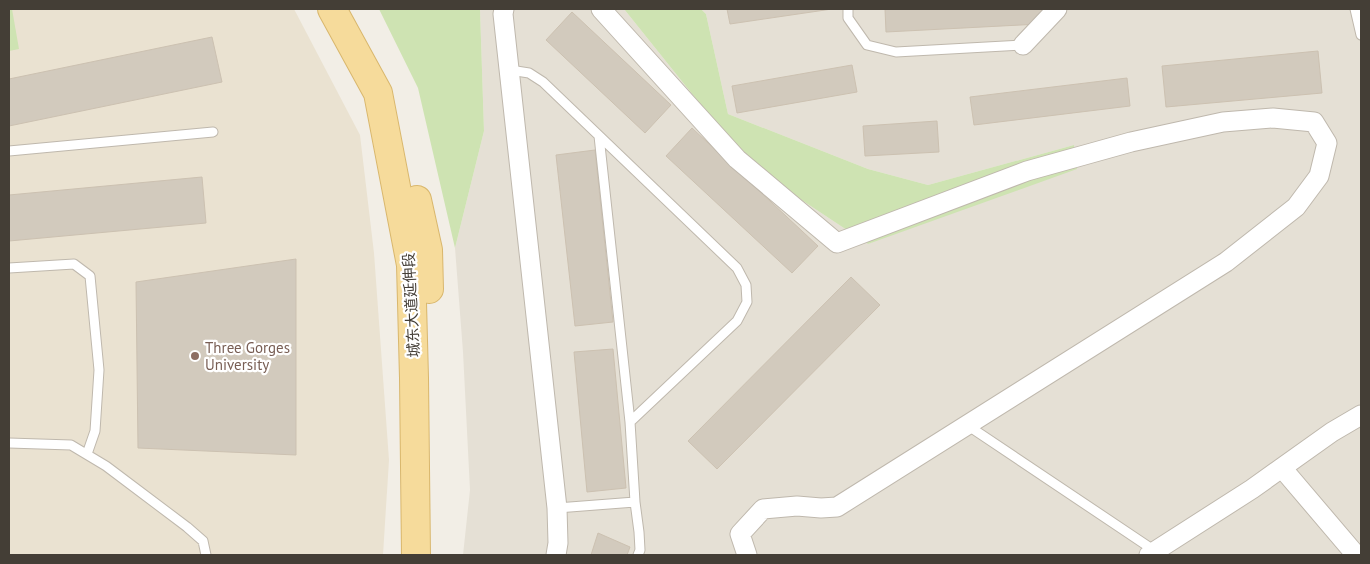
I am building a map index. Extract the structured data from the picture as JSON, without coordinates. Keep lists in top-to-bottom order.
{
  "streets": {
    "main road": ["城东大道延伸段"]
  },
  "places": ["Three Gorges University"]
}
